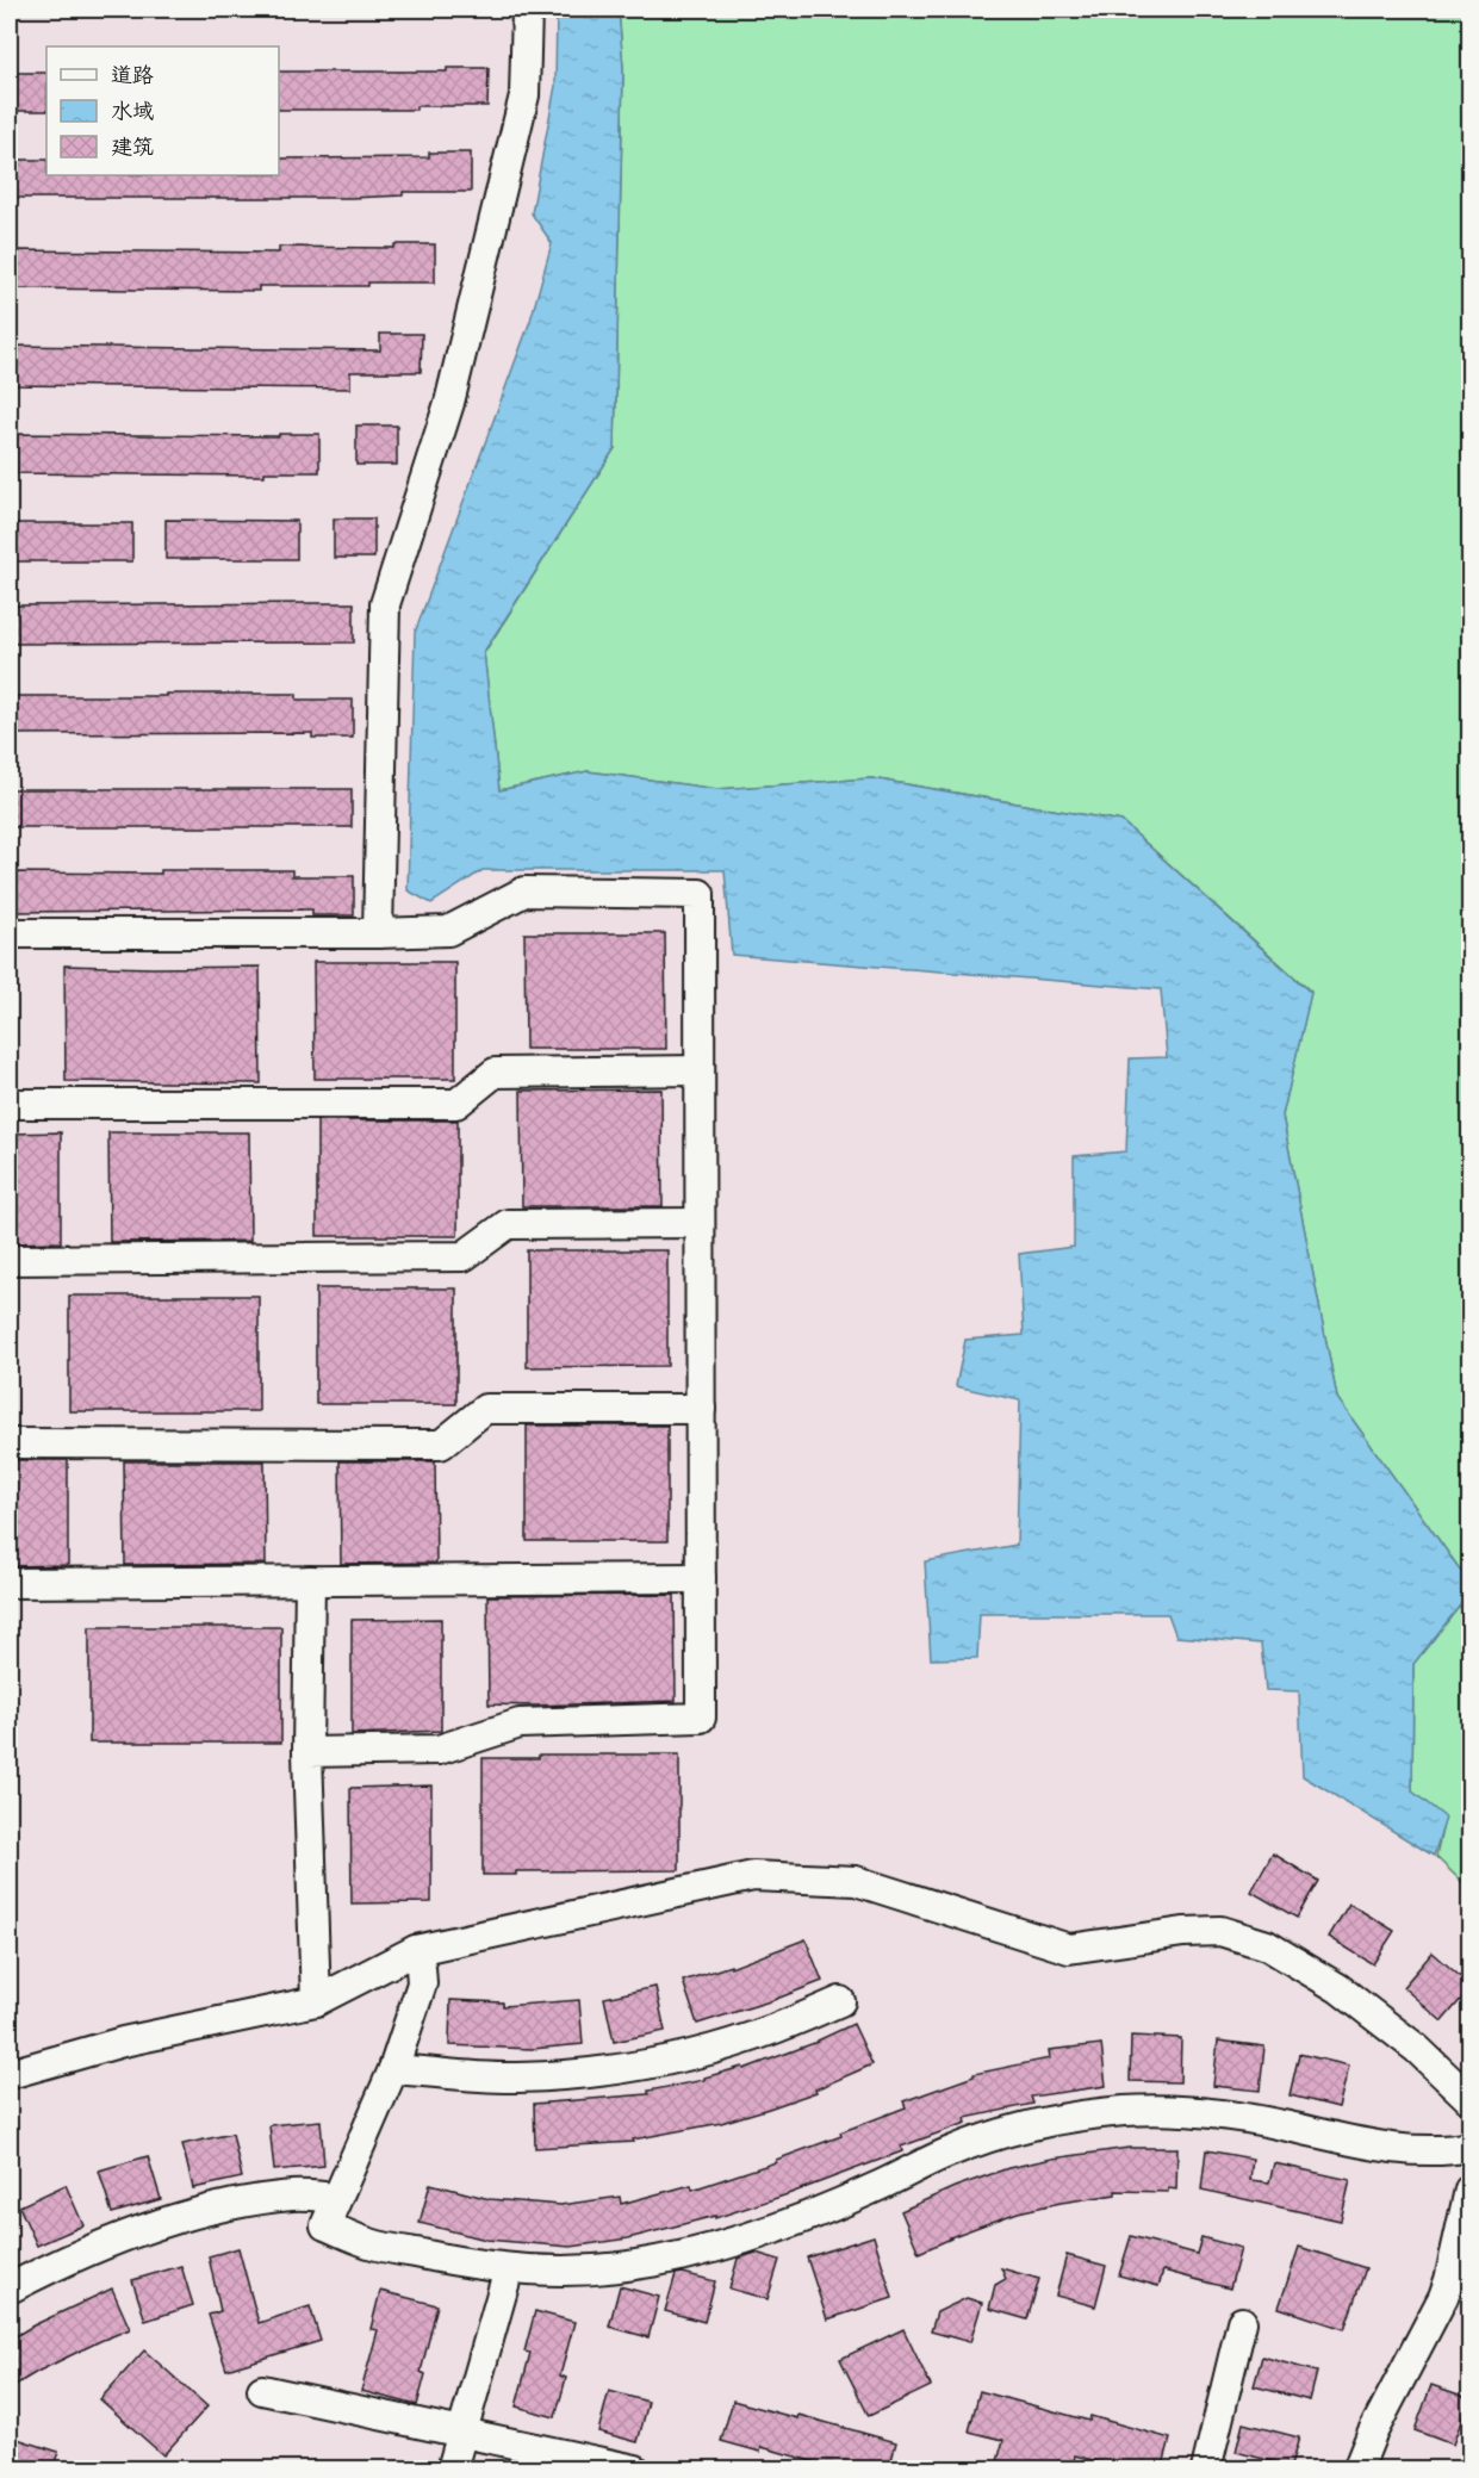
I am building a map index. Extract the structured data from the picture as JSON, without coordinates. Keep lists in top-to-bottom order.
{
  "legend": ["道路", "水域", "建筑"]
}
